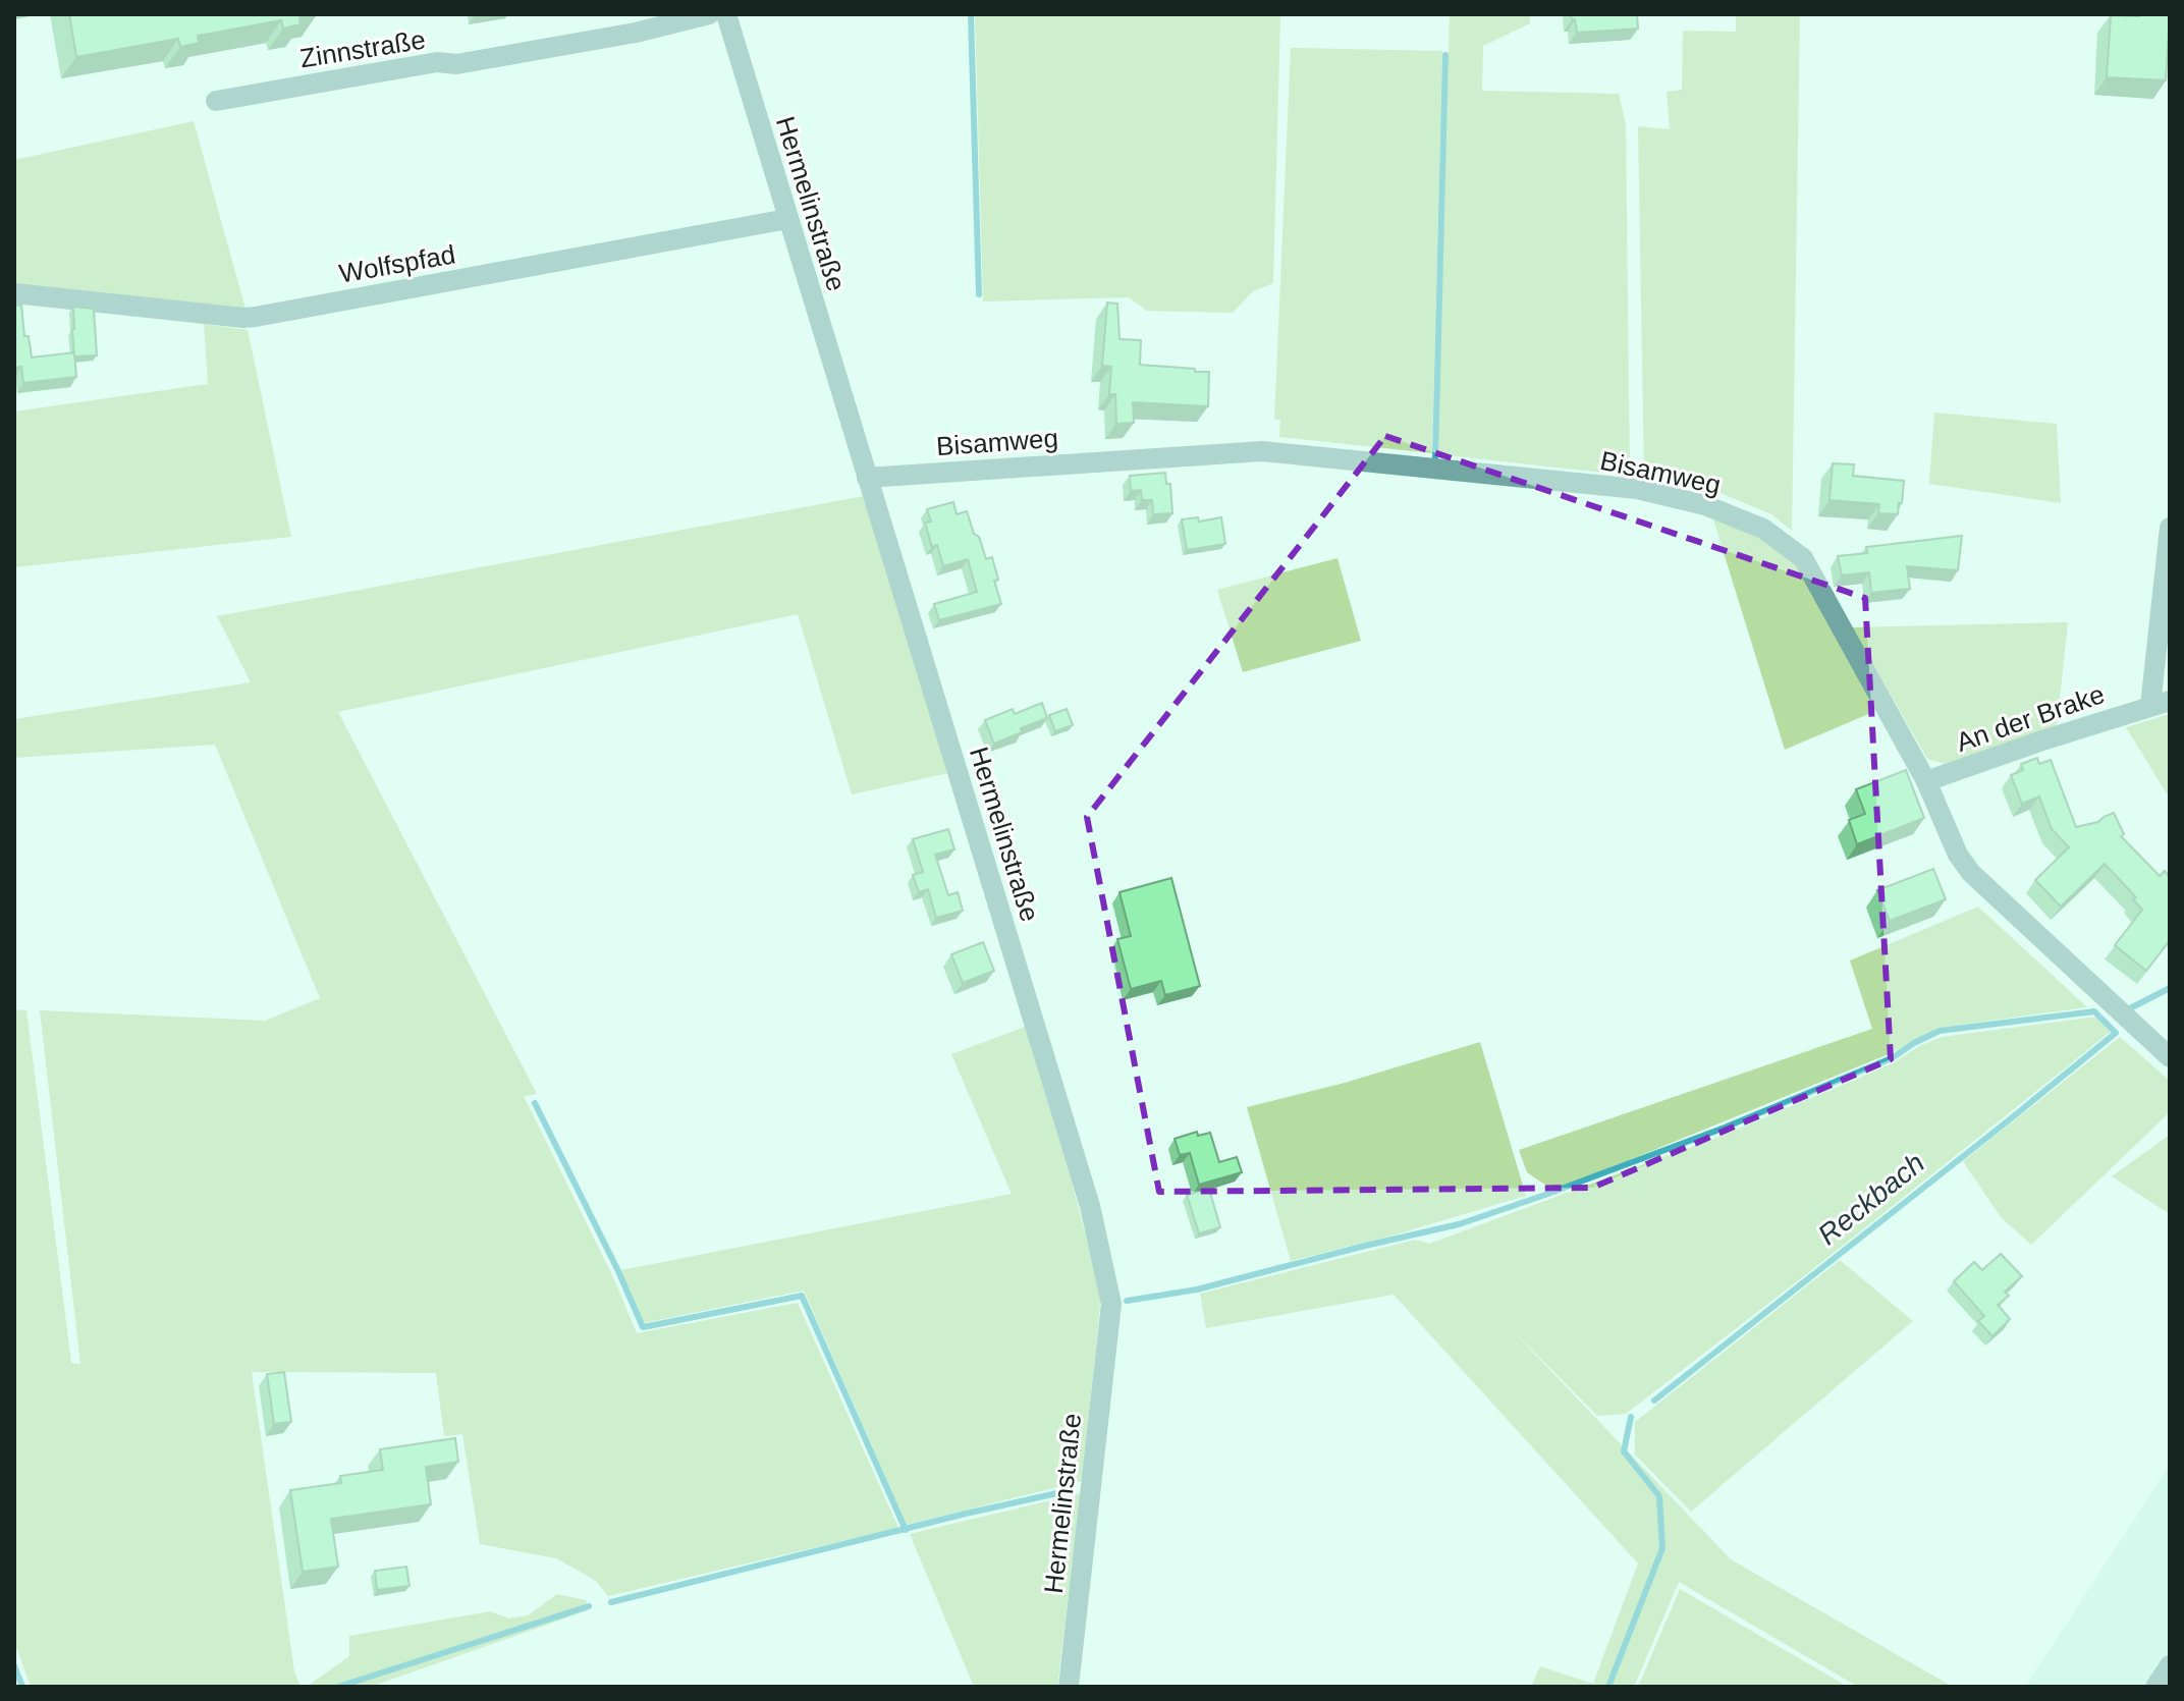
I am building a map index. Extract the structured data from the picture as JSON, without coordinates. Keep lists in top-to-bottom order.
{
  "streets": {
    "street": [
      "Zinnstraße",
      "Hermelinstraße",
      "Wolfspfad",
      "Bisamweg",
      "An der Brake"
    ]
  },
  "crossings": [
    ["Hermelinstraße", "Wolfspfad"],
    ["Hermelinstraße", "Bisamweg"],
    ["Bisamweg", "An der Brake"]
  ],
  "water": ["Reckbach"]
}
